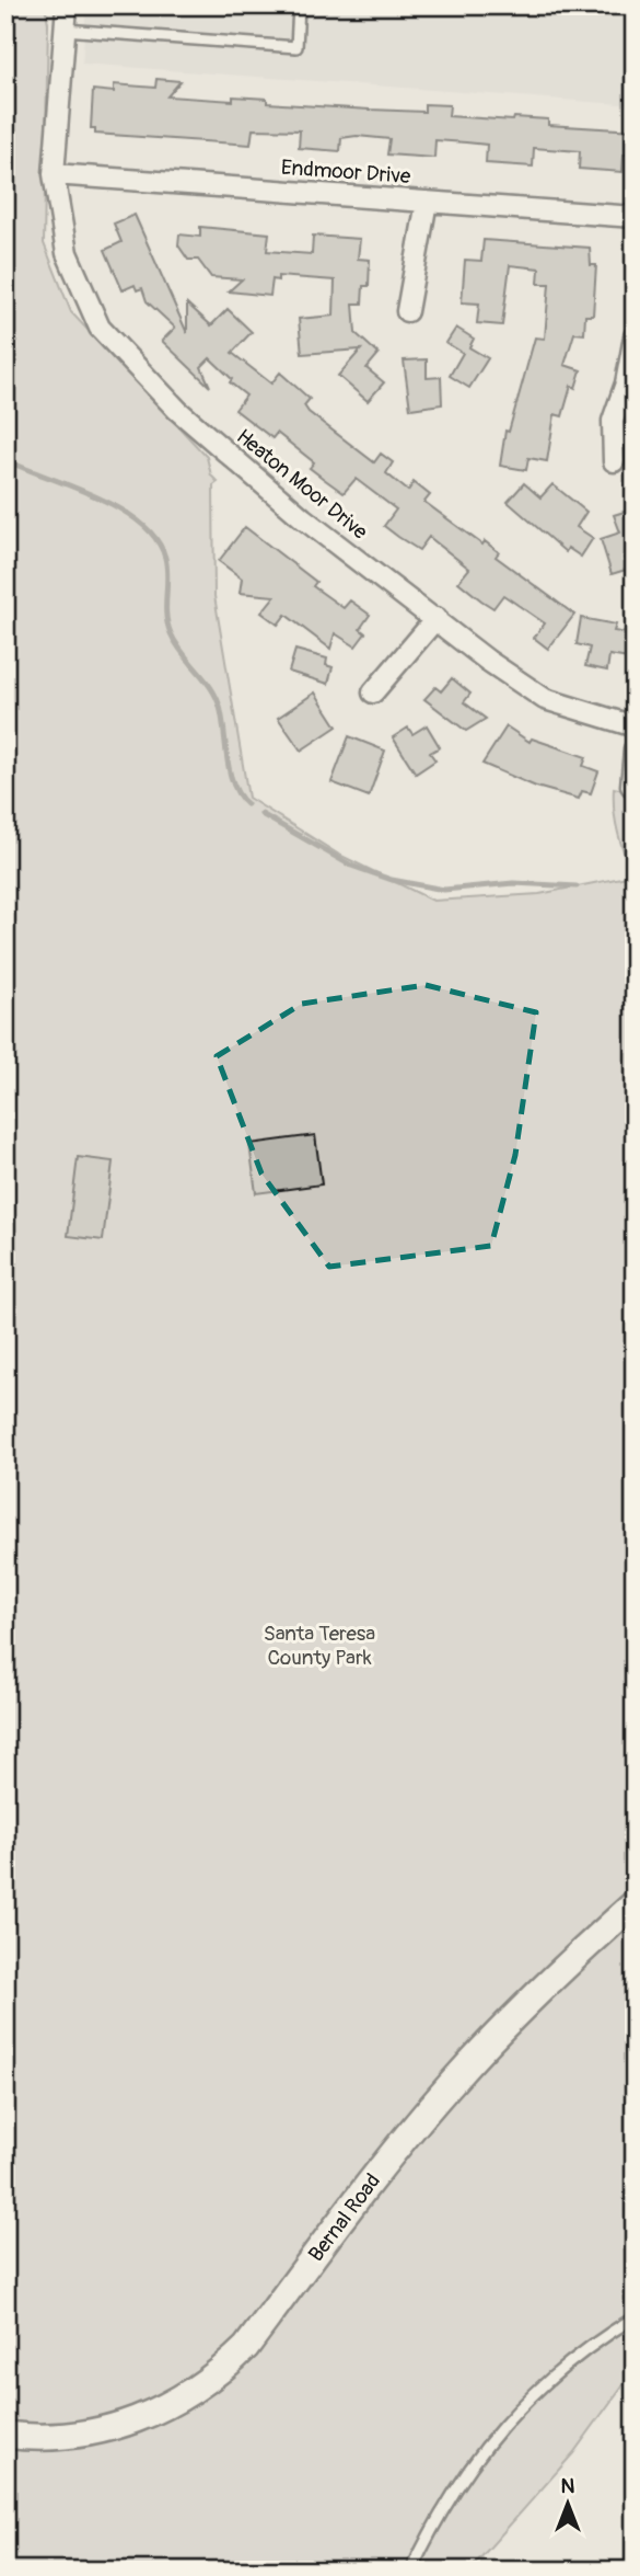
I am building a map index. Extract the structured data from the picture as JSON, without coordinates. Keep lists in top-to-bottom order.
{
  "streets": {
    "street": ["Endmoor Drive", "Heaton Moor Drive", "Bernal Road"]
  },
  "crossings": [
    ["Endmoor Drive", "Heaton Moor Drive"]
  ],
  "parks": ["Santa Teresa County Park"],
  "north": "top"
}
